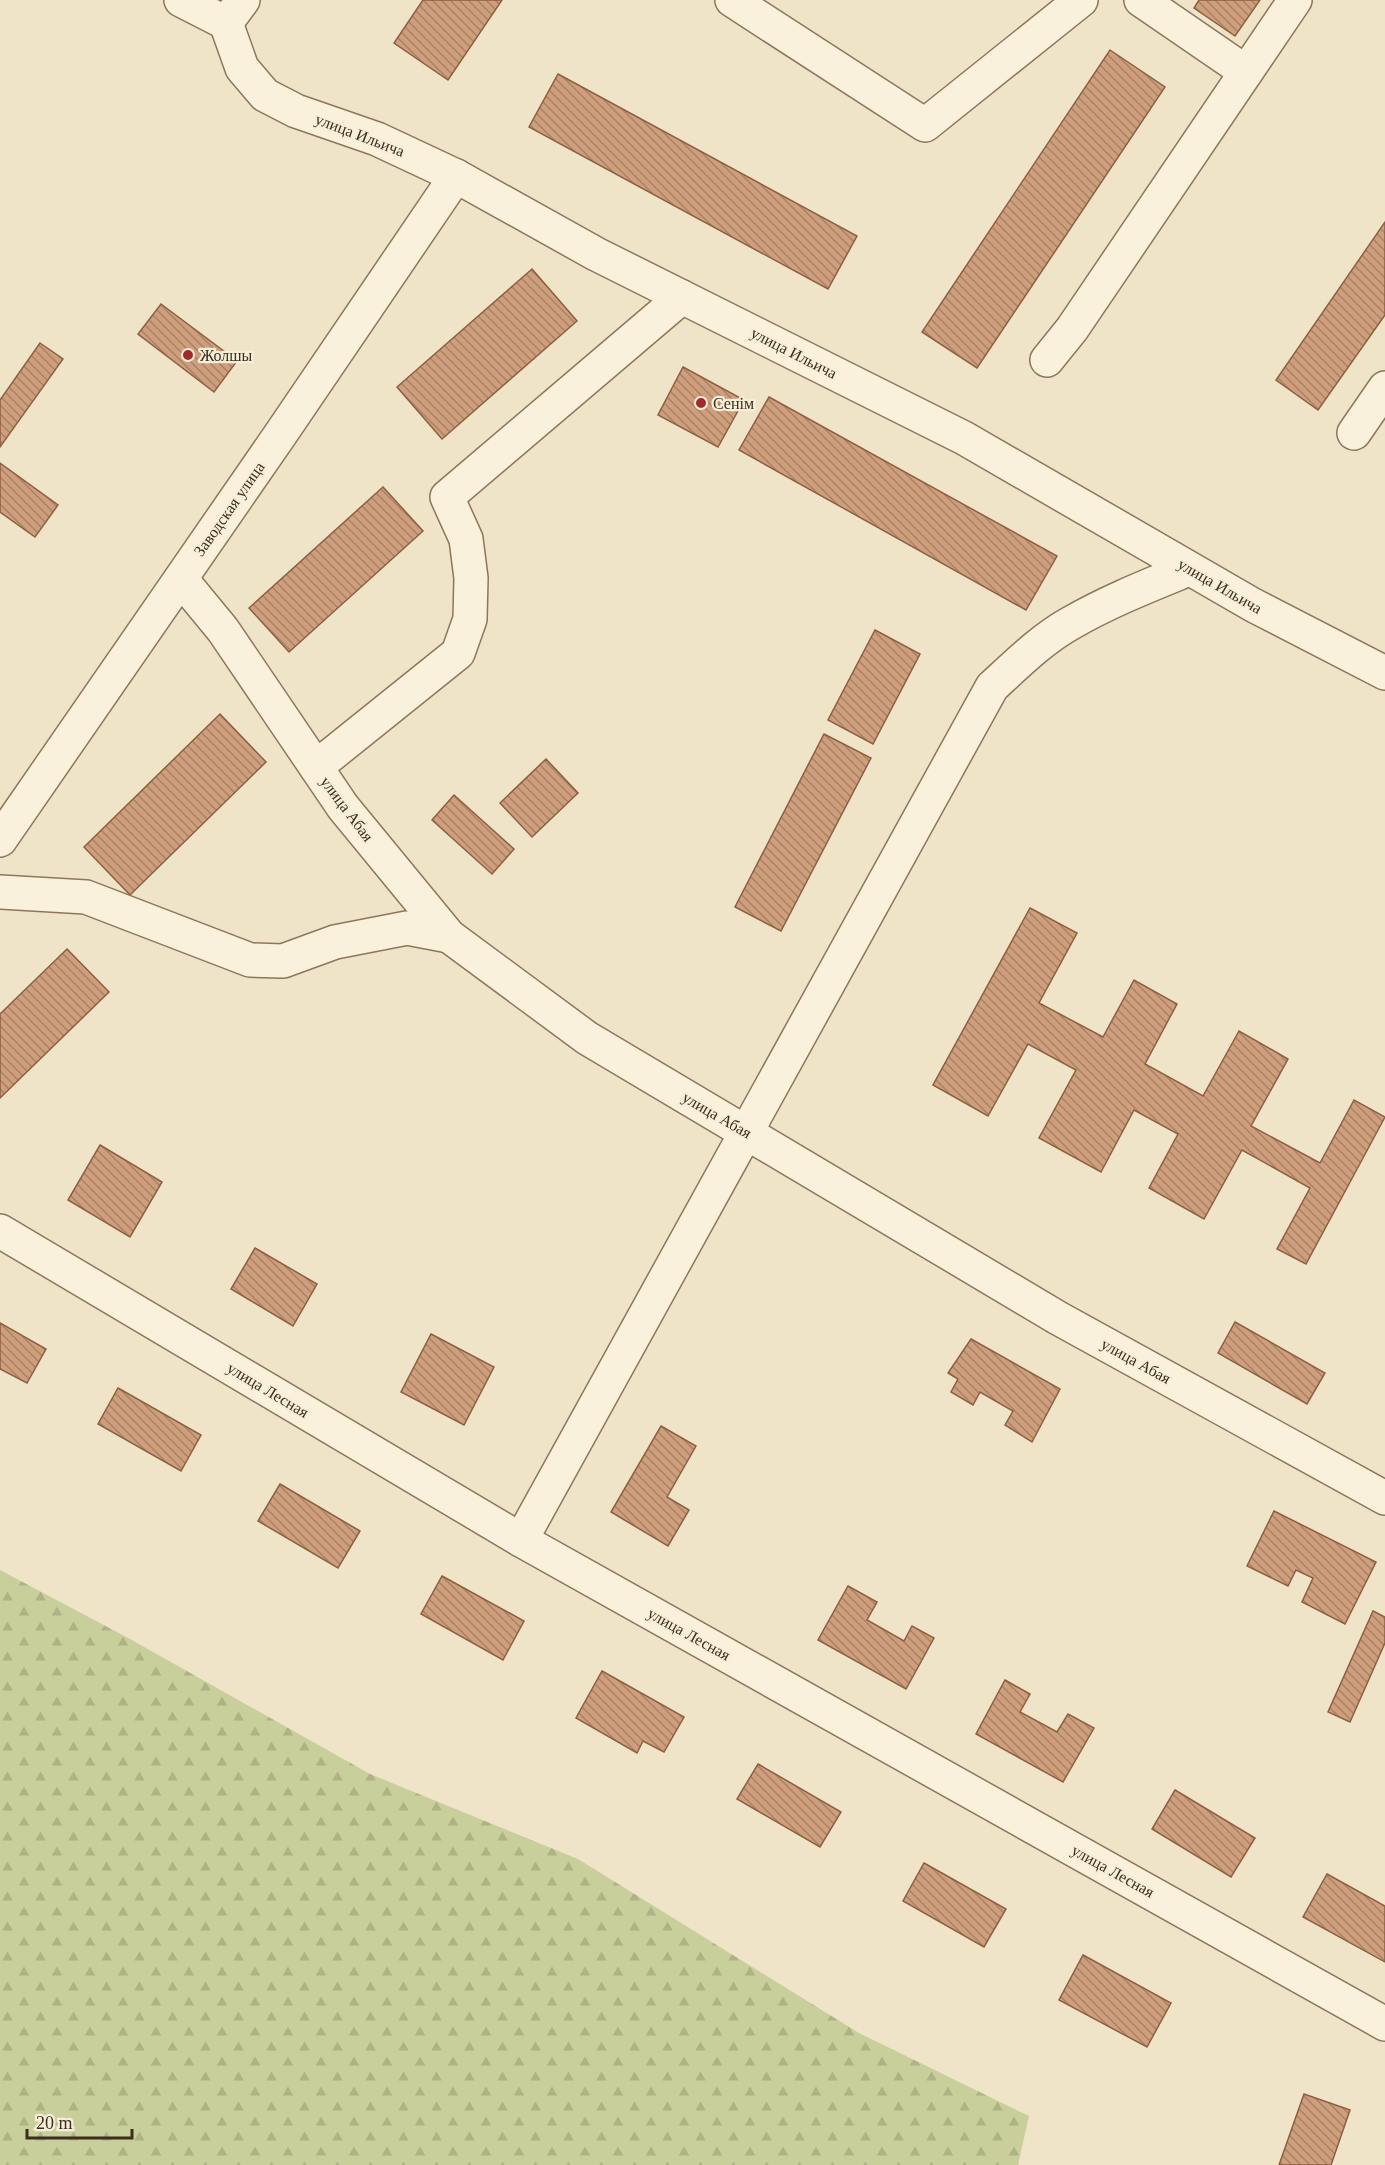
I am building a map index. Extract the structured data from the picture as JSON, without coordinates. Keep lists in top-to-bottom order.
{
  "streets": {
    "street": [
      "улица Ильича",
      "Заводская улица",
      "улица Абая",
      "улица Лесная"
    ]
  },
  "crossings": [
    ["улица Ильича", "Заводская улица"],
    ["Заводская улица", "улица Абая"]
  ],
  "places": ["Жолшы", "Сенiм"],
  "scale_bar": "20 m"
}
